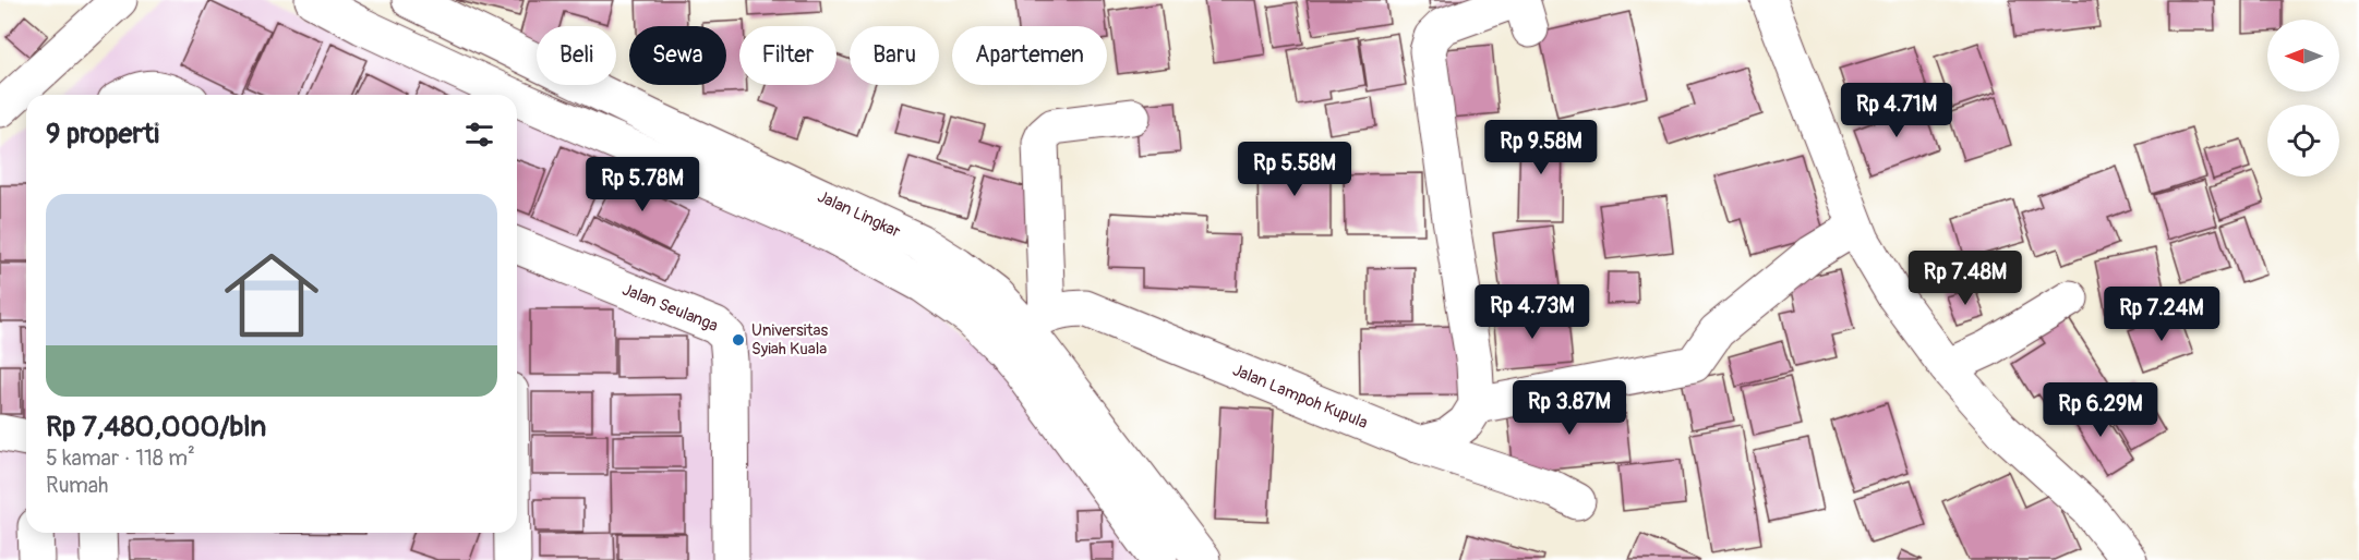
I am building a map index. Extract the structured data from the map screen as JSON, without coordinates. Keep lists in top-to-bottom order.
{
  "streets": {
    "street": ["Jalan Lingkar", "Jalan Seulanga", "Jalan Lampoh Kupula"]
  },
  "crossings": [
    ["Jalan Lingkar", "Jalan Lampoh Kupula"]
  ],
  "places": ["Universitas Syiah Kuala"],
  "north": "left",
  "page": {
    "chip": [
      "Beli",
      "Sewa",
      "Filter",
      "Baru",
      "Apartemen"
    ],
    "price": [
      "Rp 4.71M",
      "Rp 9.58M",
      "Rp 5.58M",
      "Rp 5.78M",
      "Rp 7.48M",
      "Rp 4.73M",
      "Rp 7.24M",
      "Rp 3.87M",
      "Rp 6.29M"
    ],
    "heading": "9 properti",
    "list": [
      {
        "name": "Rp 7,480,000/bln",
        "note": "5 kamar · 118 m² · Rumah"
      }
    ]
  }
}
